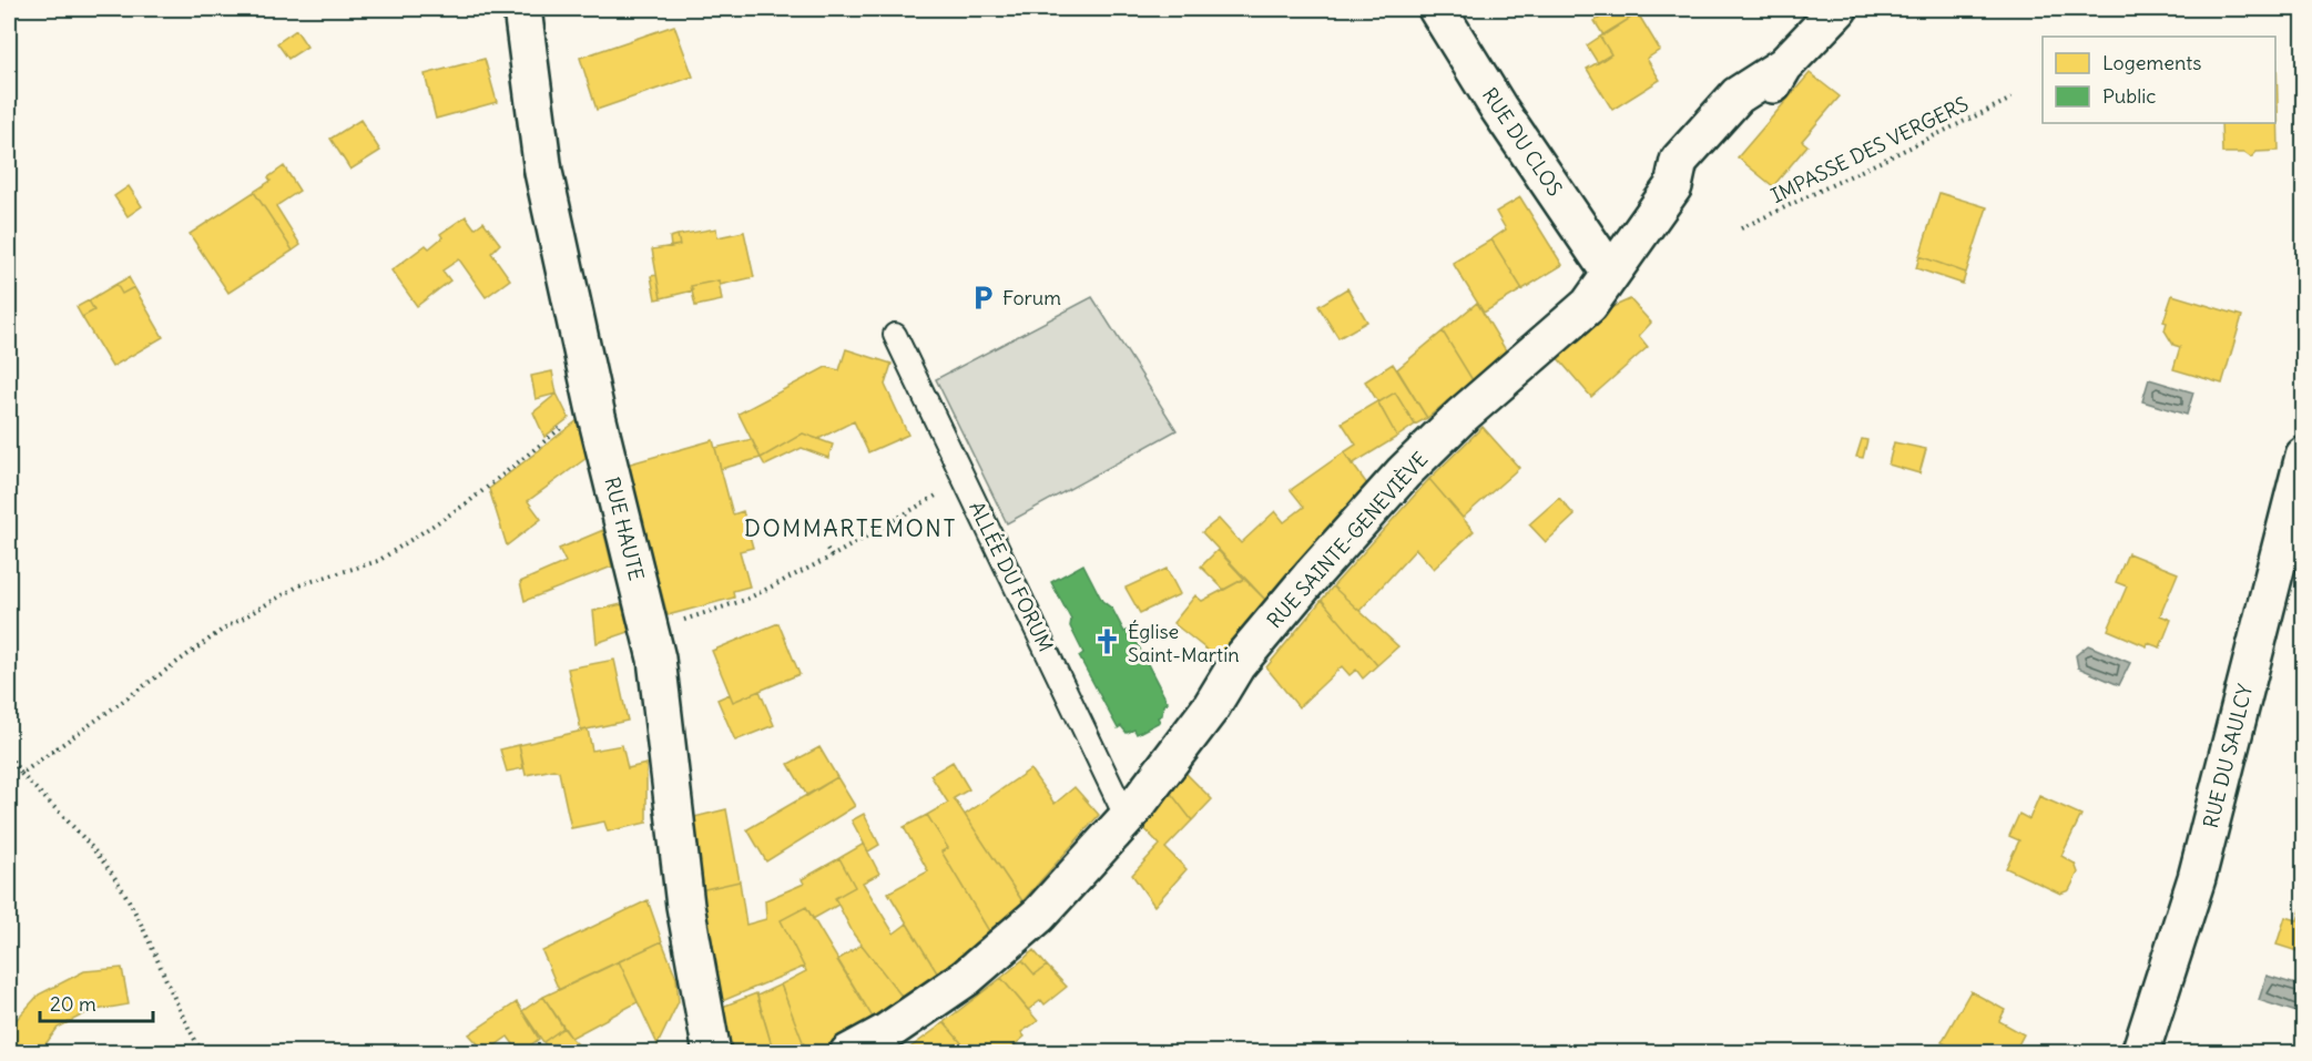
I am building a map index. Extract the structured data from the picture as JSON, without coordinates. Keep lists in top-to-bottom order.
{
  "streets": {
    "street": [
      "RUE DU CLOS",
      "RUE HAUTE",
      "RUE SAINTE-GENEVIÈVE",
      "RUE DU SAULCY"
    ],
    "lane": ["ALLÉE DU FORUM"],
    "path": ["IMPASSE DES VERGERS"]
  },
  "crossings": [
    ["RUE DU CLOS", "RUE SAINTE-GENEVIÈVE"],
    ["RUE SAINTE-GENEVIÈVE", "ALLÉE DU FORUM"]
  ],
  "districts": ["DOMMARTEMONT"],
  "places": {
    "parking": ["Forum"],
    "church": ["Église Saint-Martin"]
  },
  "legend": ["Logements", "Public"],
  "scale_bar": "20 m"
}
